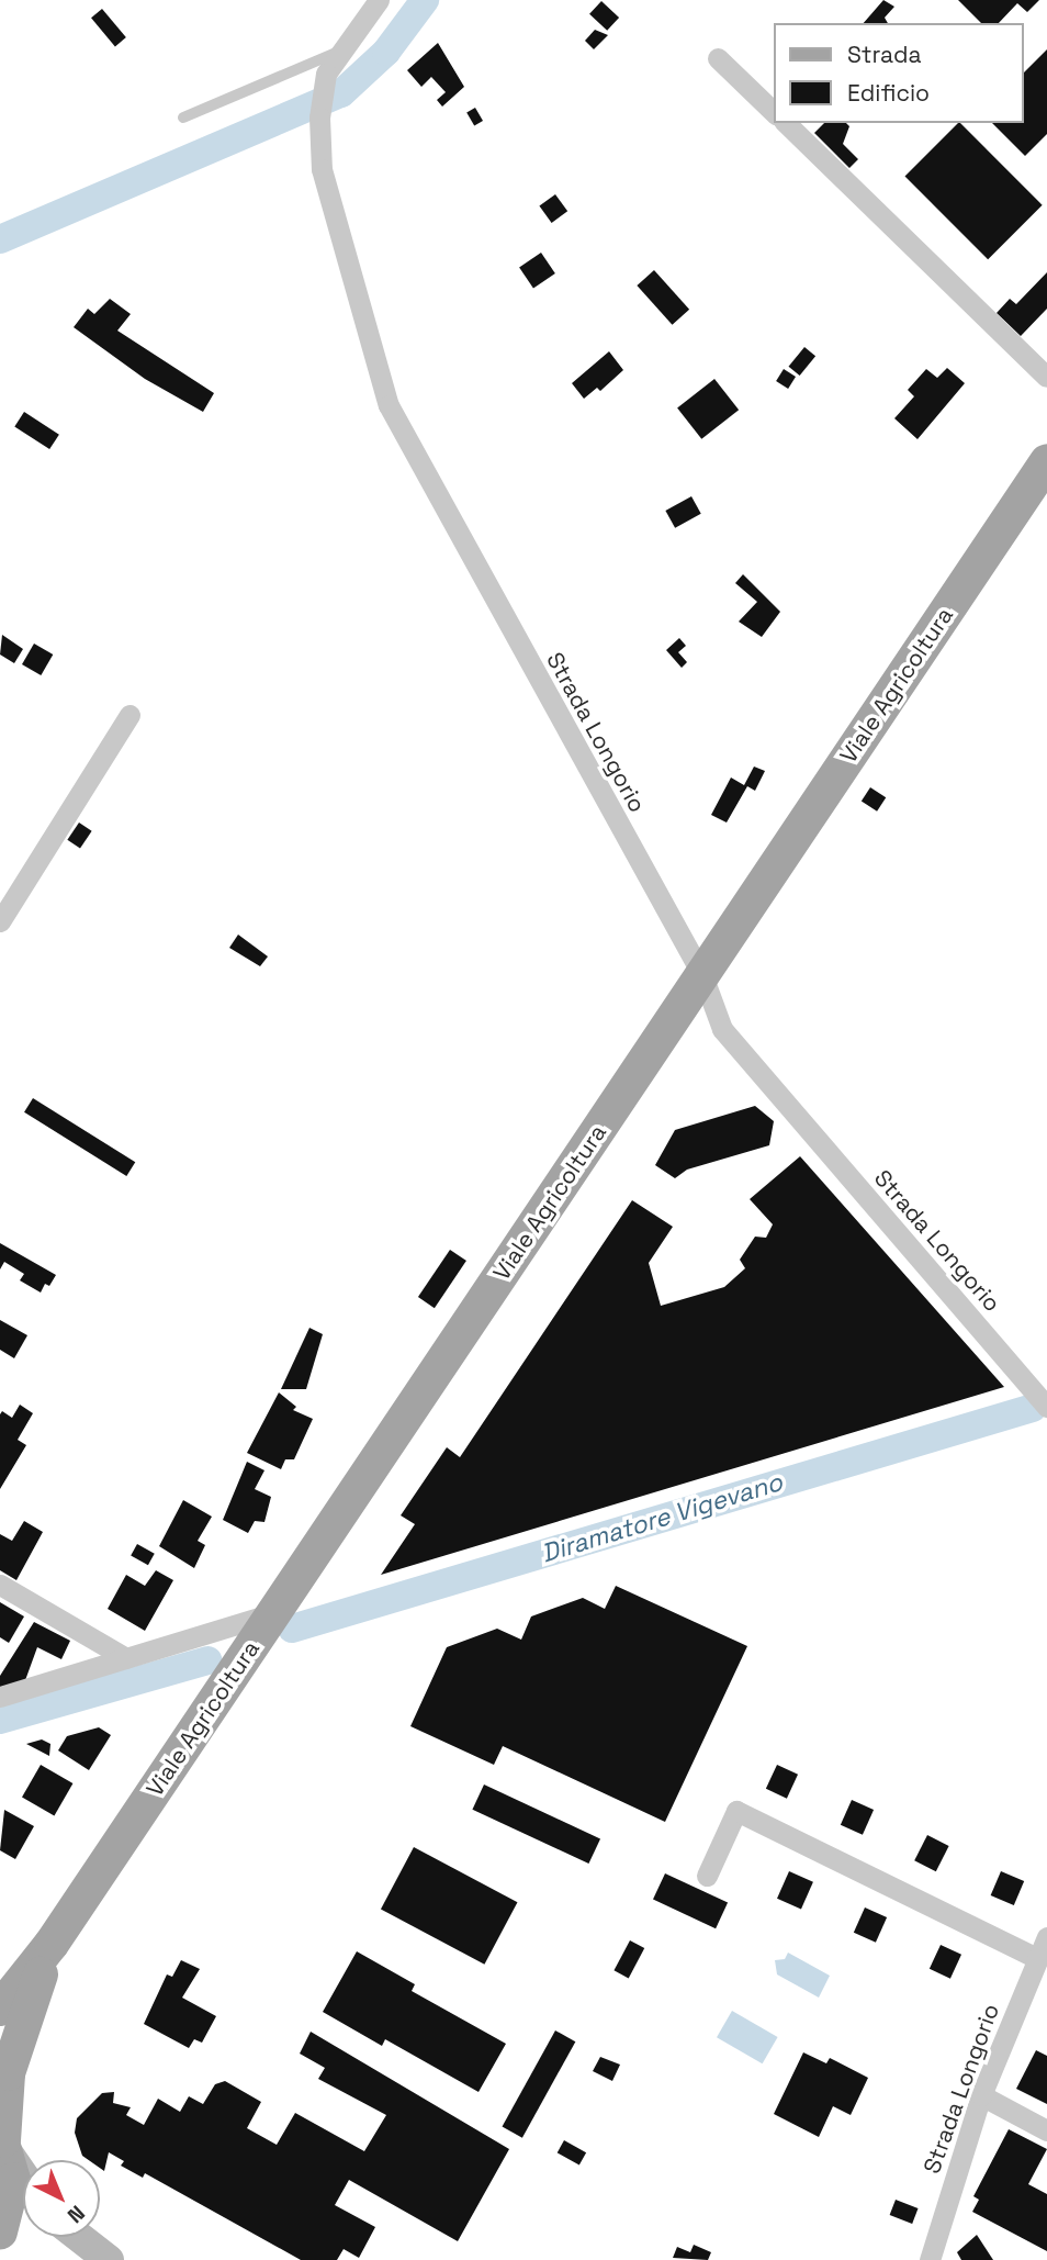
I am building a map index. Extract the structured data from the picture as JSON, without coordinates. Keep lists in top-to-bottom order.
{
  "streets": {
    "main road": ["Viale Agricoltura"],
    "street": ["Strada Longorio"]
  },
  "crossings": [
    ["Viale Agricoltura", "Strada Longorio"]
  ],
  "water": ["Diramatore Vigevano"],
  "legend": ["Strada", "Edificio"],
  "north": "bottom right"
}
